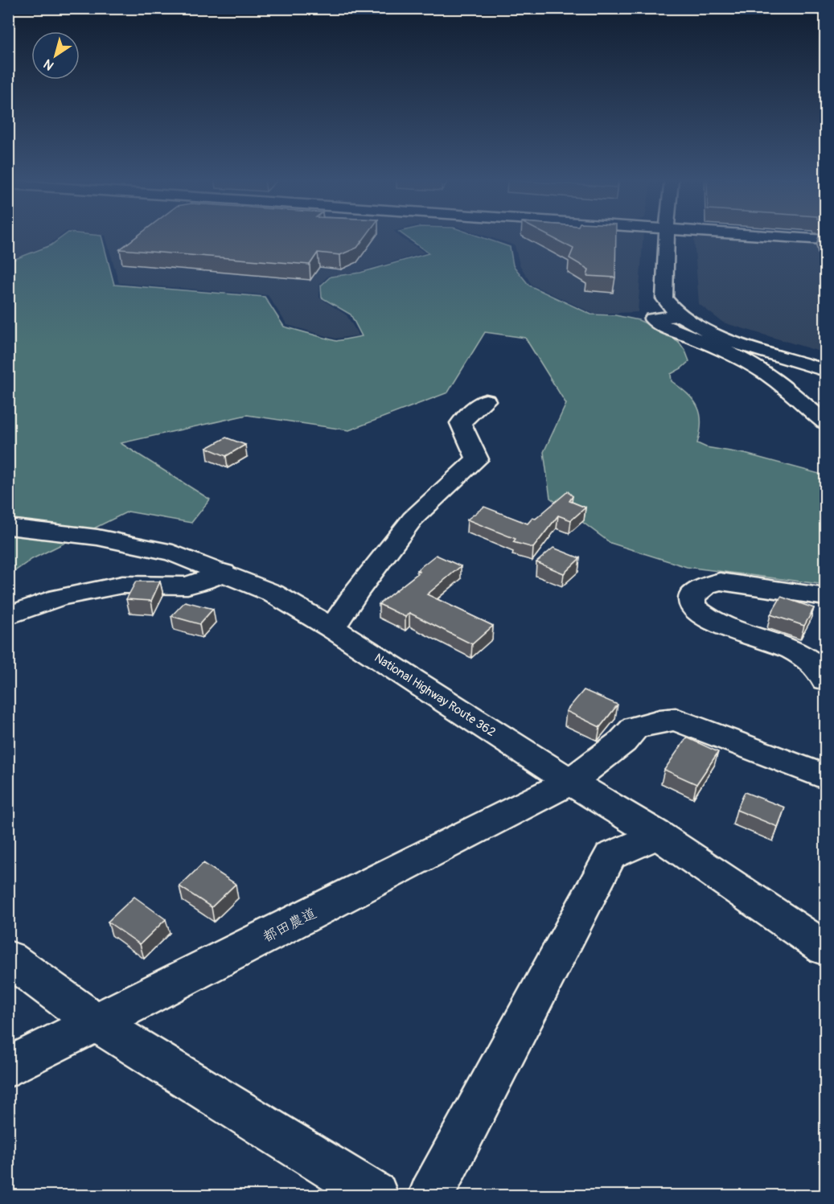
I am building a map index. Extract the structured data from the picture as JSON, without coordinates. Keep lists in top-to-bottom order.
{
  "streets": {
    "main road": ["National Highway Route 362", "都田農道"]
  },
  "crossings": [
    ["National Highway Route 362", "都田農道"]
  ],
  "north": "bottom left"
}
